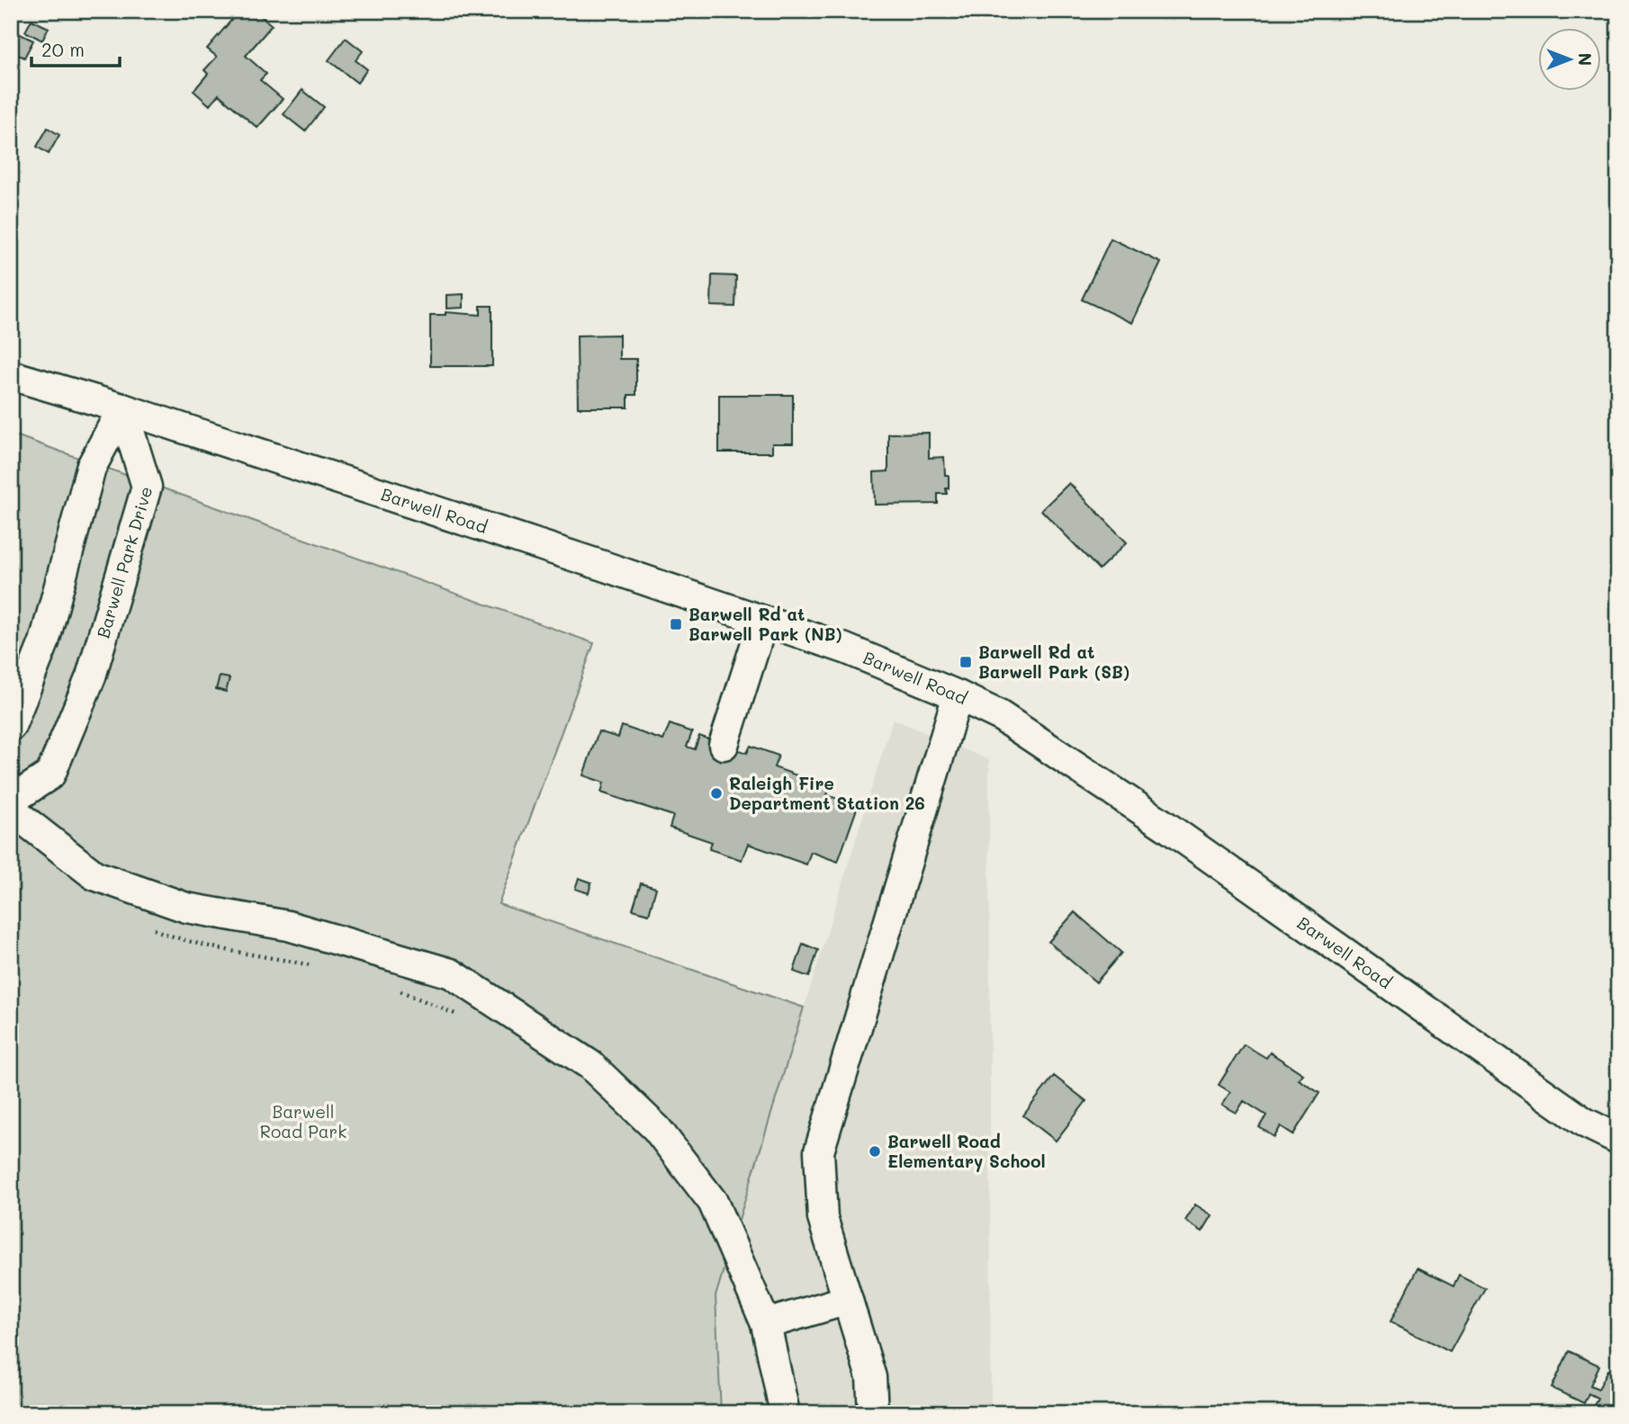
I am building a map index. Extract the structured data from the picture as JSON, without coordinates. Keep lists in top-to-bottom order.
{
  "streets": {
    "street": ["Barwell Road", "Barwell Park Drive"]
  },
  "crossings": [
    ["Barwell Road", "Barwell Park Drive"]
  ],
  "parks": ["Barwell Road Park"],
  "places": {
    "transit": ["Barwell Rd at Barwell Park (NB)", "Barwell Rd at Barwell Park (SB)"],
    "other": ["Raleigh Fire Department Station 26", "Barwell Road Elementary School"]
  },
  "scale_bar": "20 m",
  "north": "right"
}
